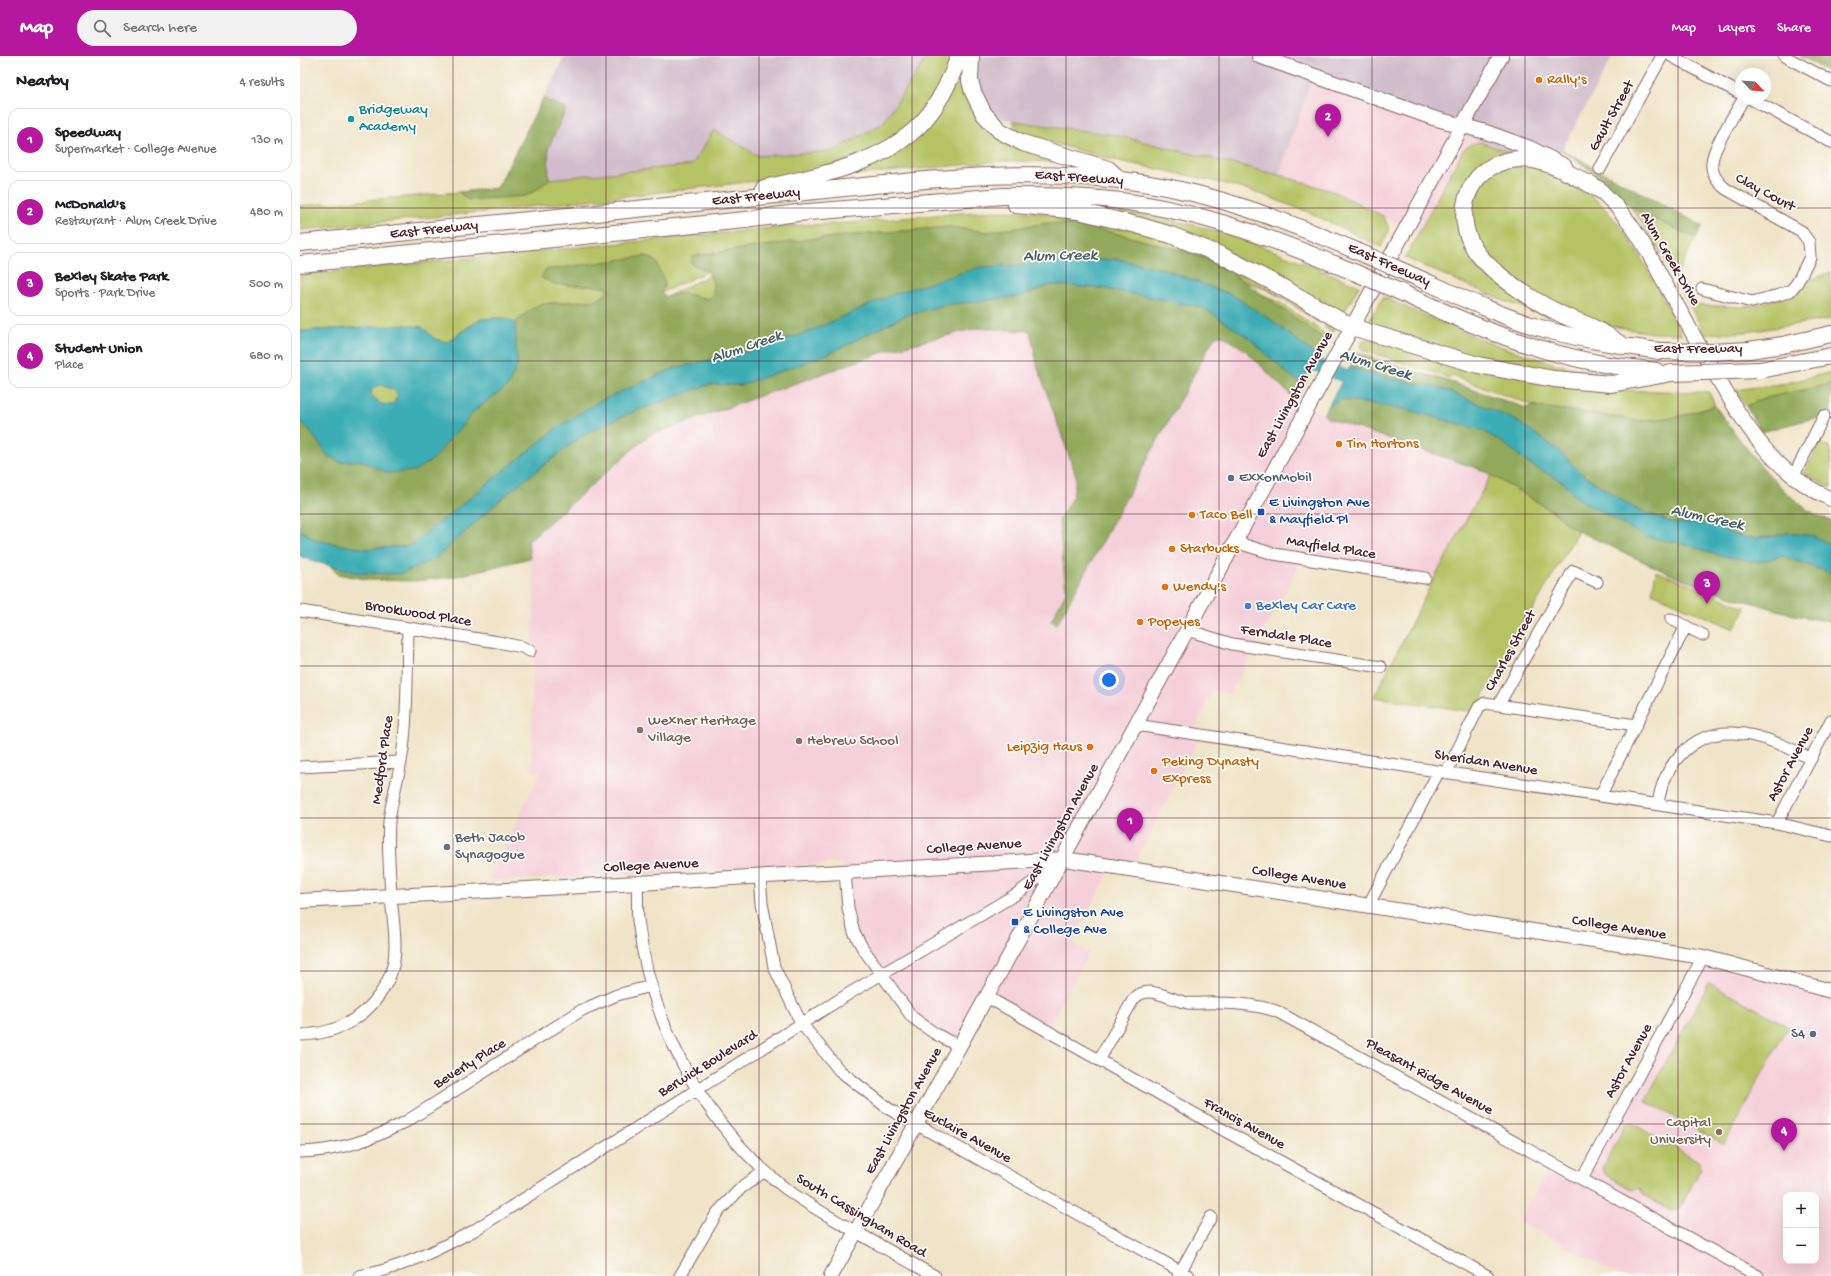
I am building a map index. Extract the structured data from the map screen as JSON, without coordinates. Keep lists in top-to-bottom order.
{
  "streets": {
    "highway": ["East Freeway"],
    "main road": ["Alum Creek Drive", "East Livingston Avenue", "College Avenue"],
    "street": [
      "Gault Street",
      "Clay Court",
      "Mayfield Place",
      "Brookwood Place",
      "Ferndale Place",
      "Charles Street",
      "Medford Place",
      "Sheridan Avenue",
      "Astor Avenue",
      "Beverly Place",
      "Berwick Boulevard",
      "Pleasant Ridge Avenue",
      "Francis Avenue",
      "Euclaire Avenue",
      "South Cassingham Road"
    ]
  },
  "crossings": [
    ["Alum Creek Drive", "East Livingston Avenue"],
    ["East Livingston Avenue", "Mayfield Place"],
    ["East Livingston Avenue", "Ferndale Place"],
    ["East Livingston Avenue", "Sheridan Avenue"],
    ["East Livingston Avenue", "College Avenue"],
    ["East Livingston Avenue", "Berwick Boulevard"],
    ["East Livingston Avenue", "Francis Avenue"],
    ["East Livingston Avenue", "Euclaire Avenue"],
    ["East Livingston Avenue", "South Cassingham Road"],
    ["Brookwood Place", "Medford Place"],
    ["Charles Street", "Sheridan Avenue"],
    ["Charles Street", "College Avenue"],
    ["Medford Place", "College Avenue"],
    ["Sheridan Avenue", "Astor Avenue"],
    ["Astor Avenue", "College Avenue"],
    ["Astor Avenue", "Pleasant Ridge Avenue"],
    ["College Avenue", "Berwick Boulevard"],
    ["College Avenue", "Euclaire Avenue"],
    ["College Avenue", "South Cassingham Road"],
    ["Beverly Place", "South Cassingham Road"],
    ["Berwick Boulevard", "Euclaire Avenue"],
    ["Berwick Boulevard", "South Cassingham Road"],
    ["Pleasant Ridge Avenue", "Francis Avenue"]
  ],
  "water": ["Alum Creek"],
  "places": {
    "other": [
      "Rally's",
      "Bridgeway Academy",
      "Tim Hortons",
      "ExxonMobil",
      "Taco Bell",
      "Starbucks",
      "Wendy's",
      "Bexley Car Care",
      "Popeyes",
      "Wexner Heritage Village",
      "Hebrew School",
      "Leipzig Haus",
      "Peking Dynasty Express",
      "Beth Jacob Synagogue",
      "S4",
      "Capital University"
    ],
    "transit": ["E Livingston Ave & Mayfield Pl", "E Livingston Ave & College Ave"]
  },
  "north": "bottom right",
  "page": {
    "header": "Map",
    "search": "Search here",
    "nav": ["Map", "Layers", "Share"],
    "heading": ["Nearby", "4 results"],
    "pins": [
      "2",
      "3",
      "1",
      "4"
    ],
    "list": [
      {
        "mark": "1",
        "name": "Speedway",
        "note": "Supermarket · College Avenue",
        "value": "130 m"
      },
      {
        "mark": "2",
        "name": "McDonald's",
        "note": "Restaurant · Alum Creek Drive",
        "value": "480 m"
      },
      {
        "mark": "3",
        "name": "Bexley Skate Park",
        "note": "Sports · Park Drive",
        "value": "500 m"
      },
      {
        "mark": "4",
        "name": "Student Union",
        "note": "Place",
        "value": "680 m"
      }
    ],
    "map_buttons": ["+", "−"]
  }
}
